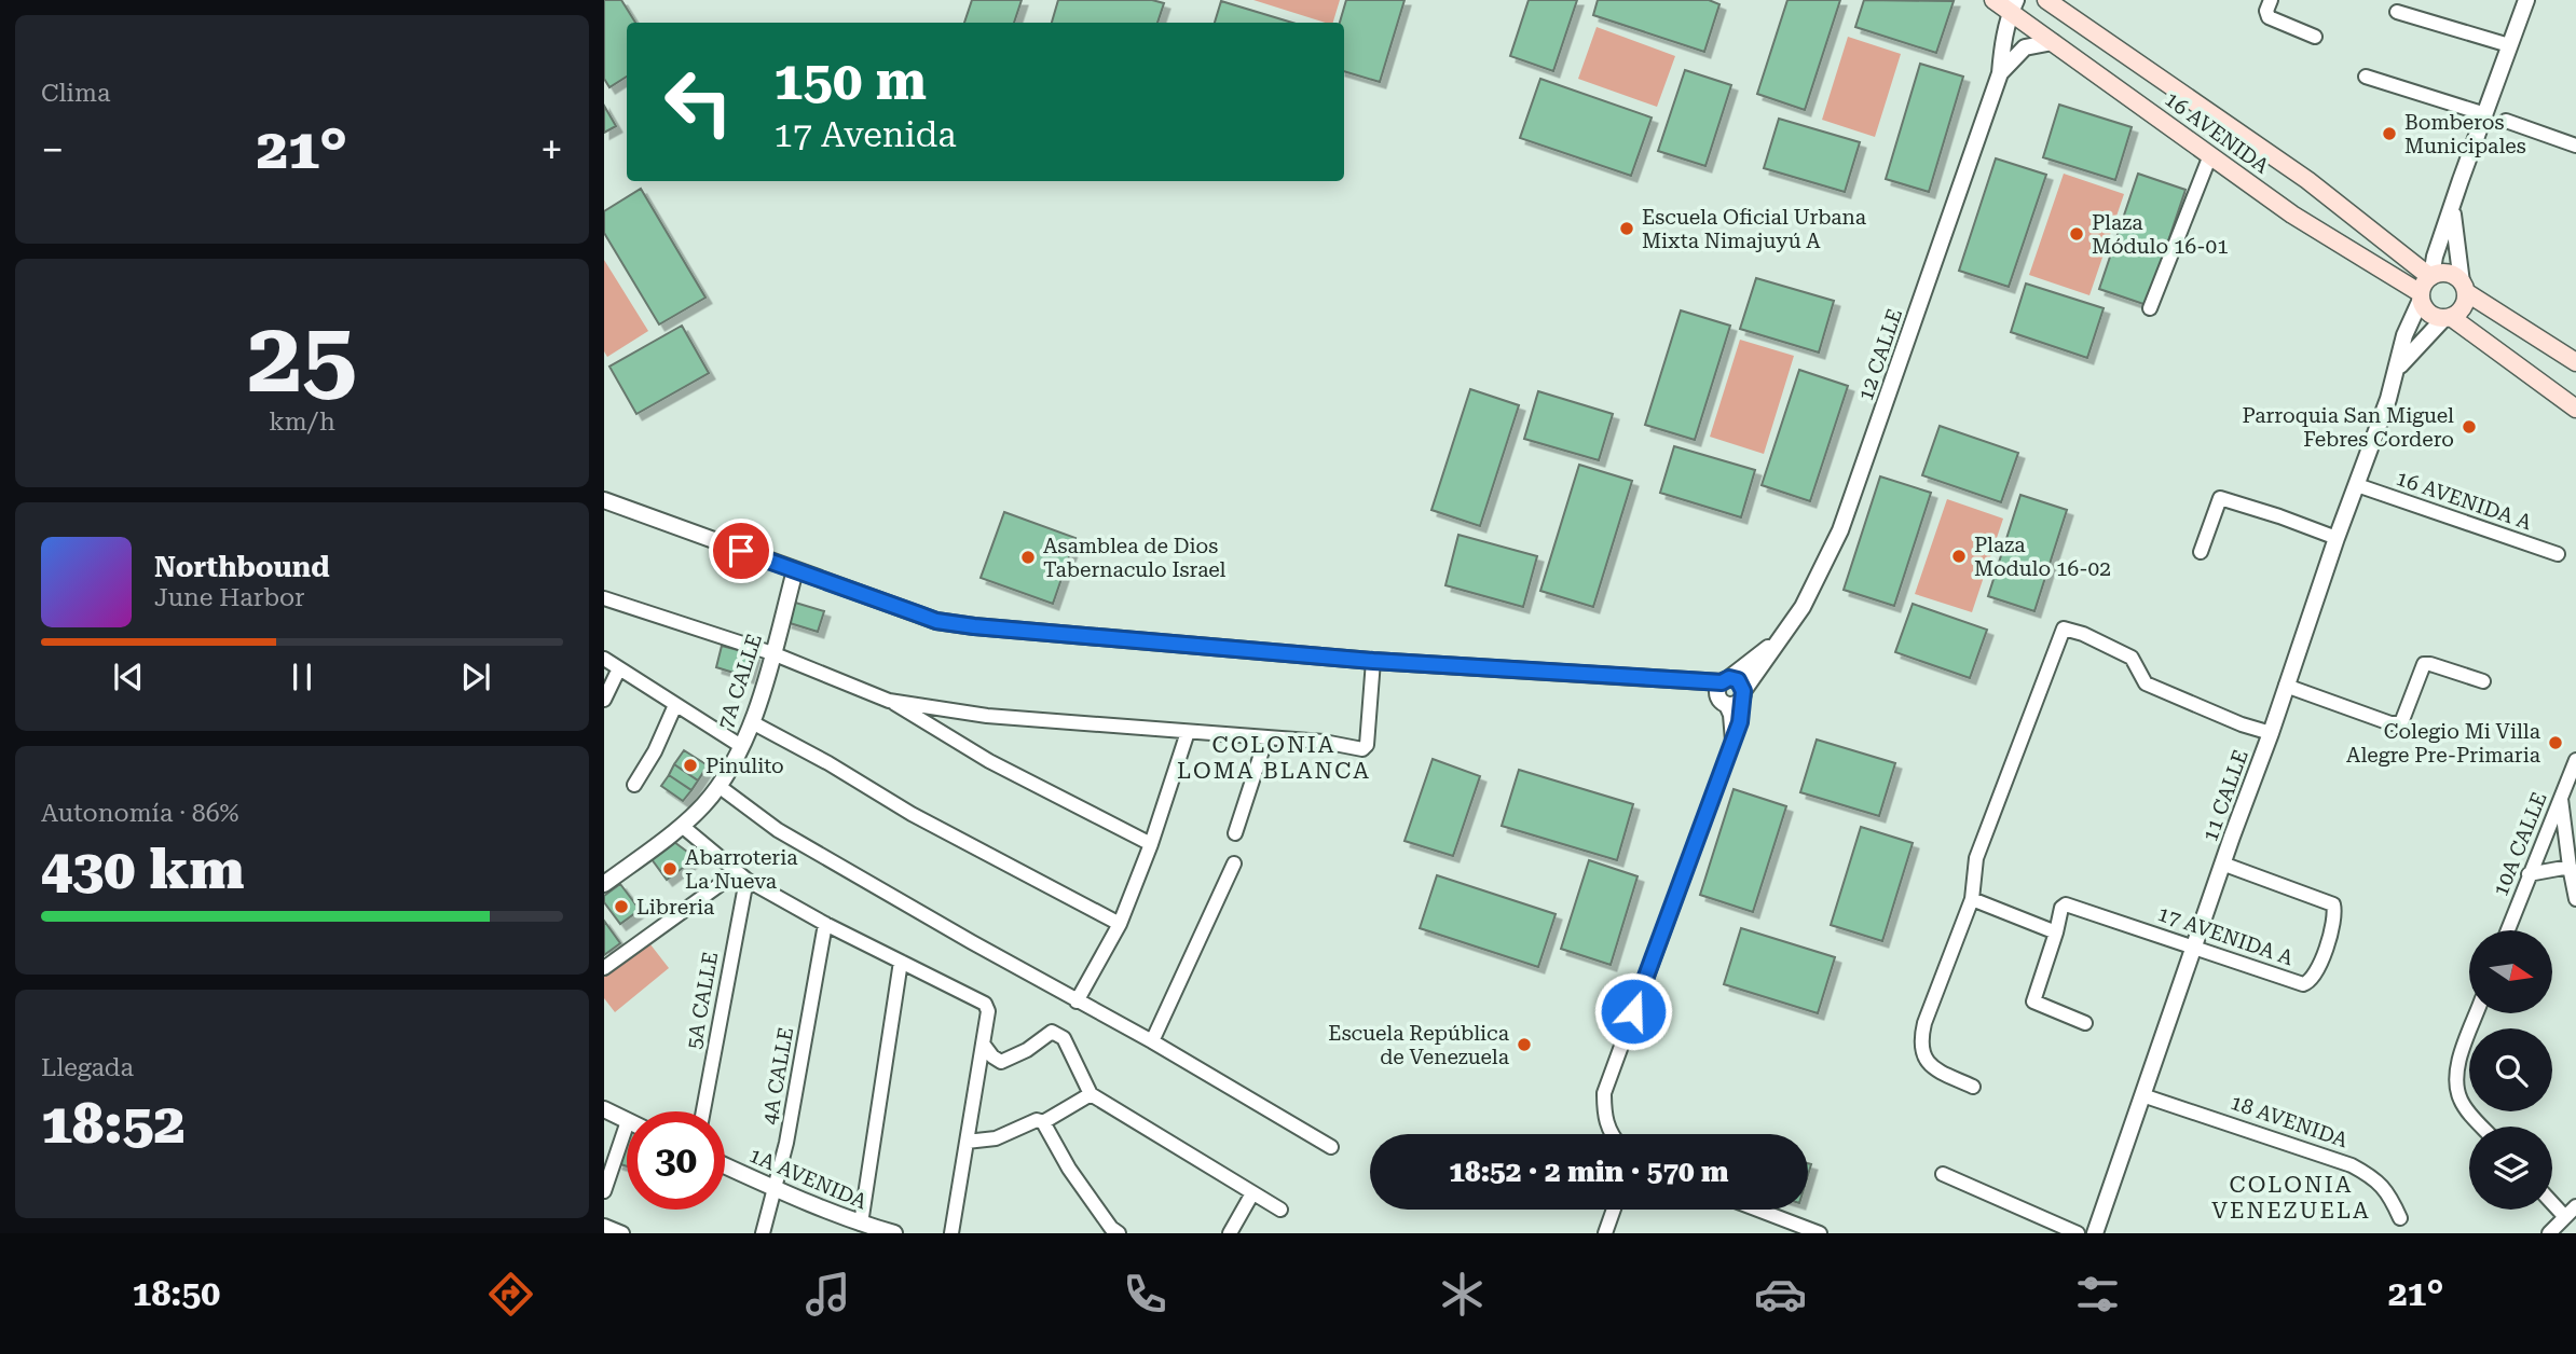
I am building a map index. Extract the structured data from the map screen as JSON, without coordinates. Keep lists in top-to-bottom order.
{
  "streets": {
    "main road": ["16 AVENIDA"],
    "street": [
      "12 CALLE",
      "16 AVENIDA A",
      "7A CALLE",
      "11 CALLE",
      "10A CALLE",
      "17 AVENIDA A",
      "5A CALLE",
      "4A CALLE",
      "18 AVENIDA",
      "1A AVENIDA"
    ]
  },
  "crossings": [
    ["16 AVENIDA", "12 CALLE"],
    ["16 AVENIDA", "11 CALLE"],
    ["16 AVENIDA A", "11 CALLE"],
    ["11 CALLE", "17 AVENIDA A"],
    ["11 CALLE", "18 AVENIDA"],
    ["4A CALLE", "1A AVENIDA"]
  ],
  "districts": ["COLONIA LOMA BLANCA", "COLONIA VENEZUELA"],
  "places": [
    "Bomberos Municipales",
    "Escuela Oficial Urbana Mixta Nimajuyú A",
    "Plaza Módulo 16-01",
    "Parroquia San Miguel Febres Cordero",
    "Plaza Modulo 16-02",
    "Asamblea de Dios Tabernaculo Israel",
    "Colegio Mi Villa Alegre Pre-Primaria",
    "Pinulito",
    "Abarroteria La Nueva",
    "Libreria",
    "Escuela República de Venezuela"
  ],
  "north": "right",
  "page": {
    "tile": [
      "Clima",
      ["25", "km/h"],
      ["Autonomía · 86%", "430 km"],
      ["Llegada", "18:52"]
    ],
    "turn": ["150 m", "17 Avenida"],
    "heat": ["−", "21°", "+"],
    "song": ["Northbound", "June Harbor"],
    "limit": "30",
    "trip": "18:52 · 2 min · 570 m",
    "tabs": ["18:50", "21°"]
  }
}
